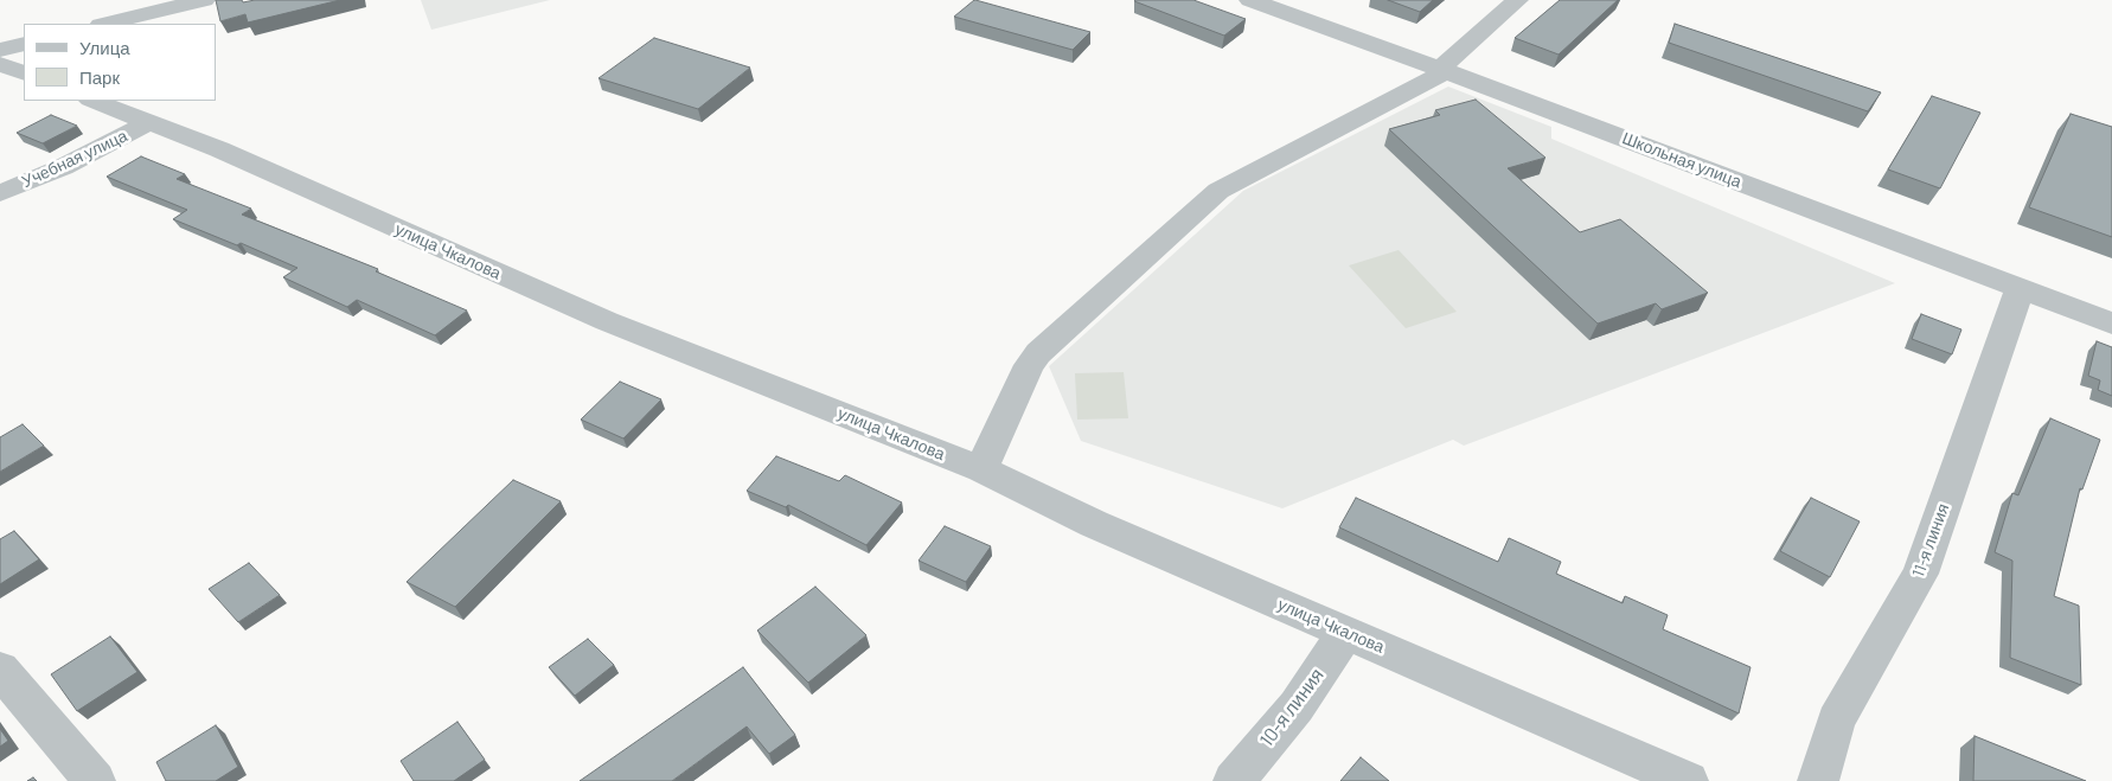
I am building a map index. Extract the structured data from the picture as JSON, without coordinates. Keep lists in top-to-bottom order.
{
  "streets": {
    "street": [
      "Учебная улица",
      "Школьная улица",
      "улица Чкалова",
      "11-я линия",
      "10-я линия"
    ]
  },
  "crossings": [
    ["Учебная улица", "улица Чкалова"],
    ["Школьная улица", "11-я линия"],
    ["улица Чкалова", "10-я линия"]
  ],
  "legend": ["Улица", "Парк"]
}
